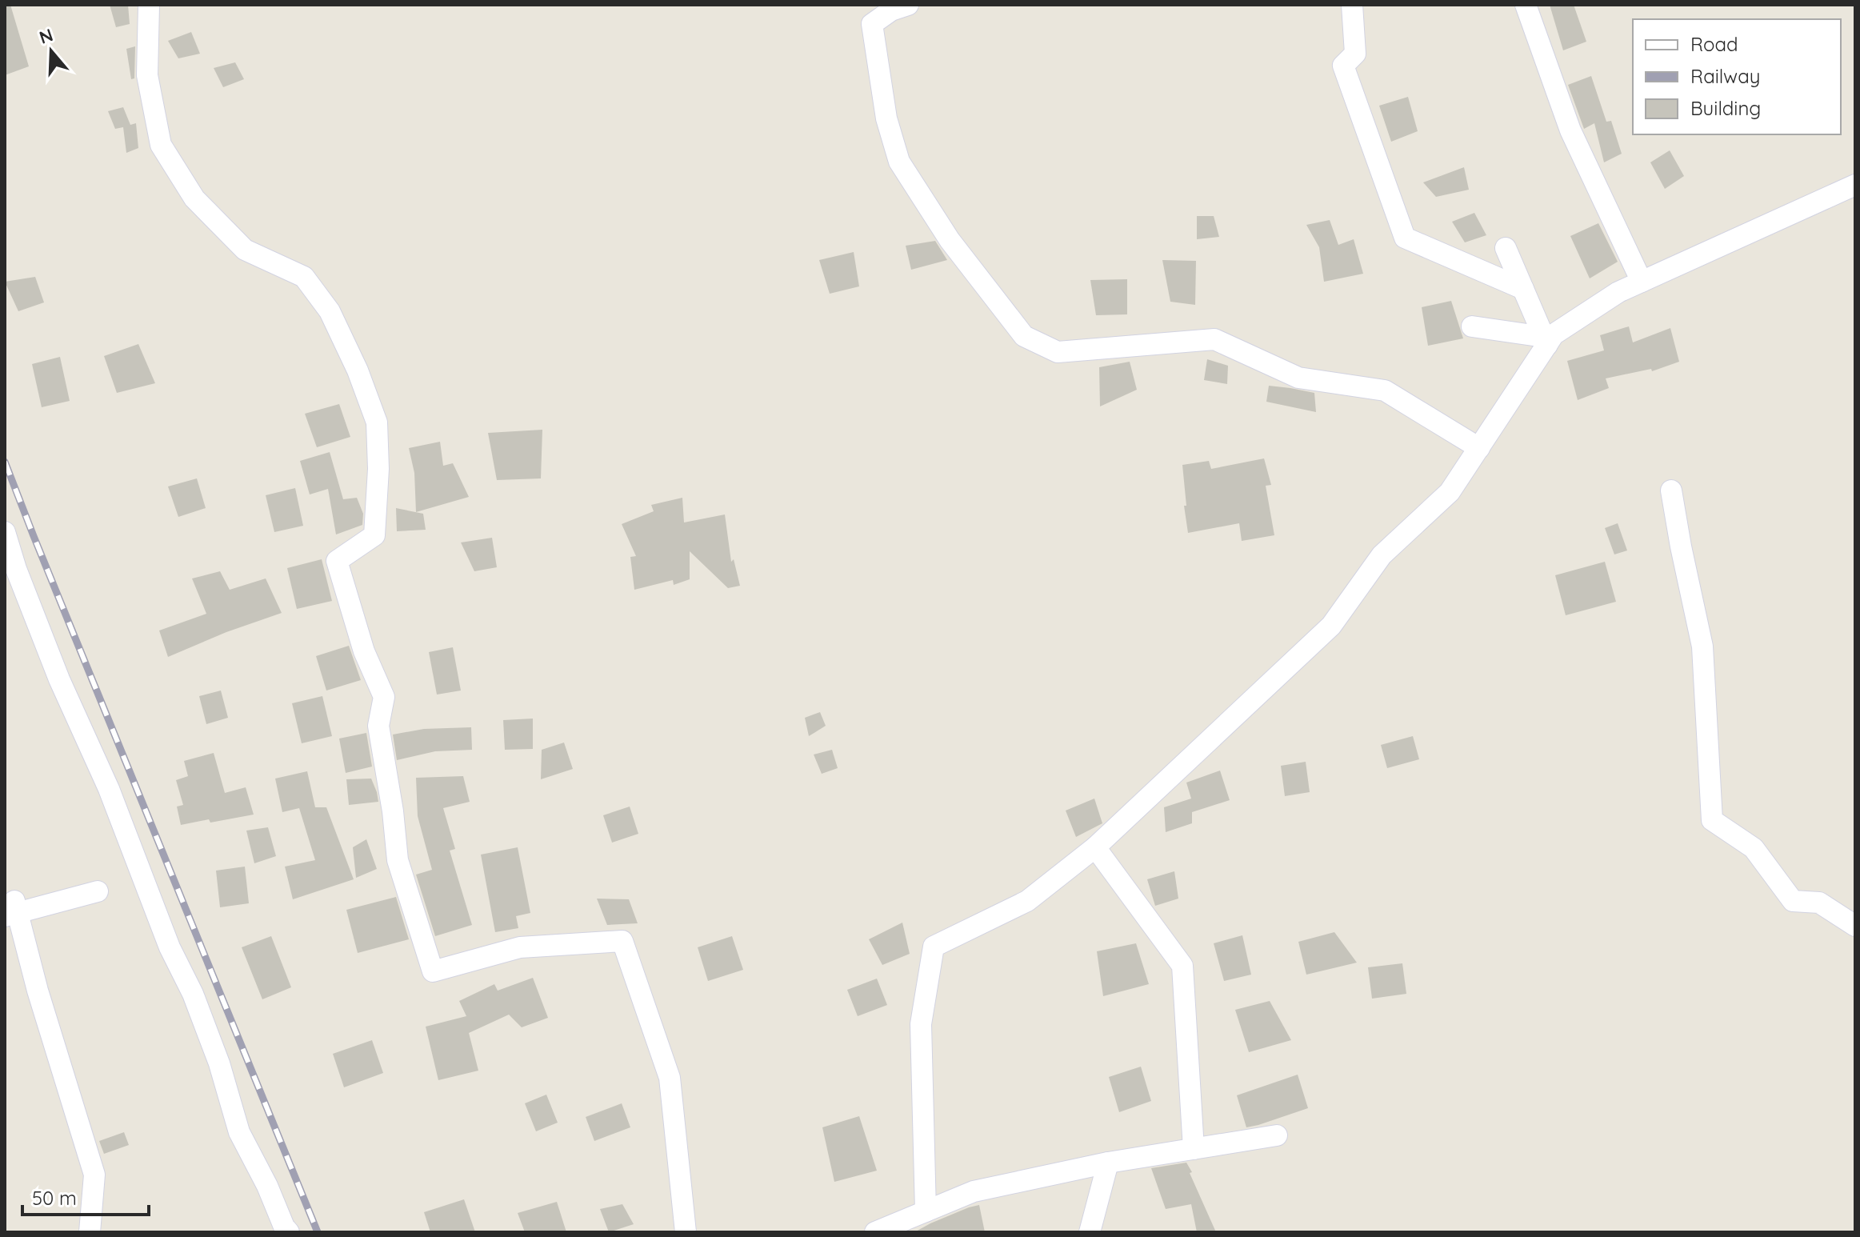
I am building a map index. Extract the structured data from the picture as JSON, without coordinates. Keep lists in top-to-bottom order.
{
  "legend": ["Road", "Railway", "Building"],
  "scale_bar": "50 m",
  "north": "top"
}
